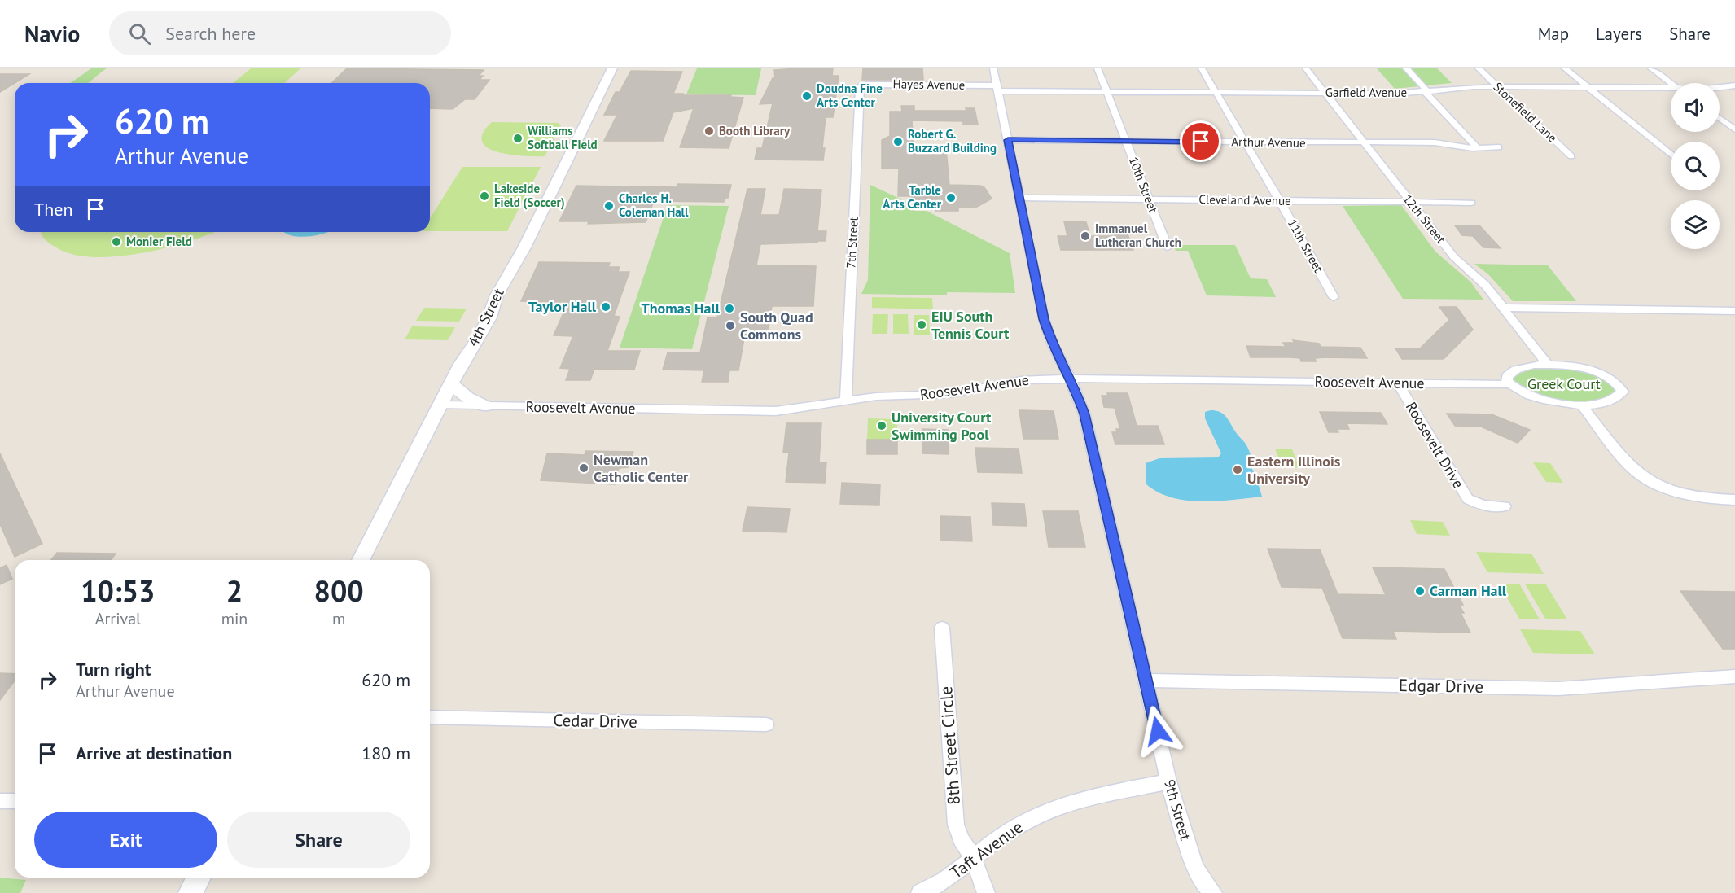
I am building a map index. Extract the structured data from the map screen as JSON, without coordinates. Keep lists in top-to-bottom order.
{
  "streets": {
    "street": [
      "Hayes Avenue",
      "Garfield Avenue",
      "Stonefield Lane",
      "Arthur Avenue",
      "10th Street",
      "Cleveland Avenue",
      "12th Street",
      "7th Street",
      "11th Street",
      "4th Street",
      "Roosevelt Avenue",
      "Roosevelt Drive",
      "Edgar Drive",
      "Cedar Drive",
      "8th Street Circle",
      "9th Street",
      "Taft Avenue"
    ]
  },
  "crossings": [
    ["Hayes Avenue", "Garfield Avenue"],
    ["Hayes Avenue", "7th Street"],
    ["Hayes Avenue", "9th Street"],
    ["Garfield Avenue", "Stonefield Lane"],
    ["Garfield Avenue", "10th Street"],
    ["Garfield Avenue", "12th Street"],
    ["Garfield Avenue", "11th Street"],
    ["Garfield Avenue", "9th Street"],
    ["Arthur Avenue", "10th Street"],
    ["Arthur Avenue", "12th Street"],
    ["Arthur Avenue", "11th Street"],
    ["Arthur Avenue", "9th Street"],
    ["10th Street", "Cleveland Avenue"],
    ["Cleveland Avenue", "12th Street"],
    ["Cleveland Avenue", "11th Street"],
    ["Cleveland Avenue", "9th Street"],
    ["7th Street", "Roosevelt Avenue"],
    ["4th Street", "Roosevelt Avenue"],
    ["Roosevelt Avenue", "Roosevelt Drive"],
    ["Roosevelt Avenue", "9th Street"],
    ["Edgar Drive", "9th Street"],
    ["8th Street Circle", "Taft Avenue"],
    ["9th Street", "Taft Avenue"]
  ],
  "parks": ["Greek Court"],
  "places": [
    "Doudna Fine Arts Center",
    "Booth Library",
    "Williams Softball Field",
    "Robert G. Buzzard Building",
    "Lakeside Field (Soccer)",
    "Tarble Arts Center",
    "Charles H. Coleman Hall",
    "Immanuel Lutheran Church",
    "Monier Field",
    "Taylor Hall",
    "Thomas Hall",
    "EIU South Tennis Court",
    "South Quad Commons",
    "University Court Swimming Pool",
    "Newman Catholic Center",
    "Eastern Illinois University",
    "Carman Hall"
  ],
  "page": {
    "header": "Navio",
    "search": "Search here",
    "nav": ["Map", "Layers", "Share"],
    "turn": ["620 m", "Arthur Avenue"],
    "then": "Then",
    "eta": [
      "10:53",
      "Arrival",
      "2",
      "min",
      "800",
      "m"
    ],
    "list": [
      {
        "name": "Turn right",
        "note": "Arthur Avenue",
        "value": "620 m"
      },
      {
        "name": "Arrive at destination",
        "value": "180 m"
      }
    ],
    "buttons": ["Exit", "Share"]
  }
}
